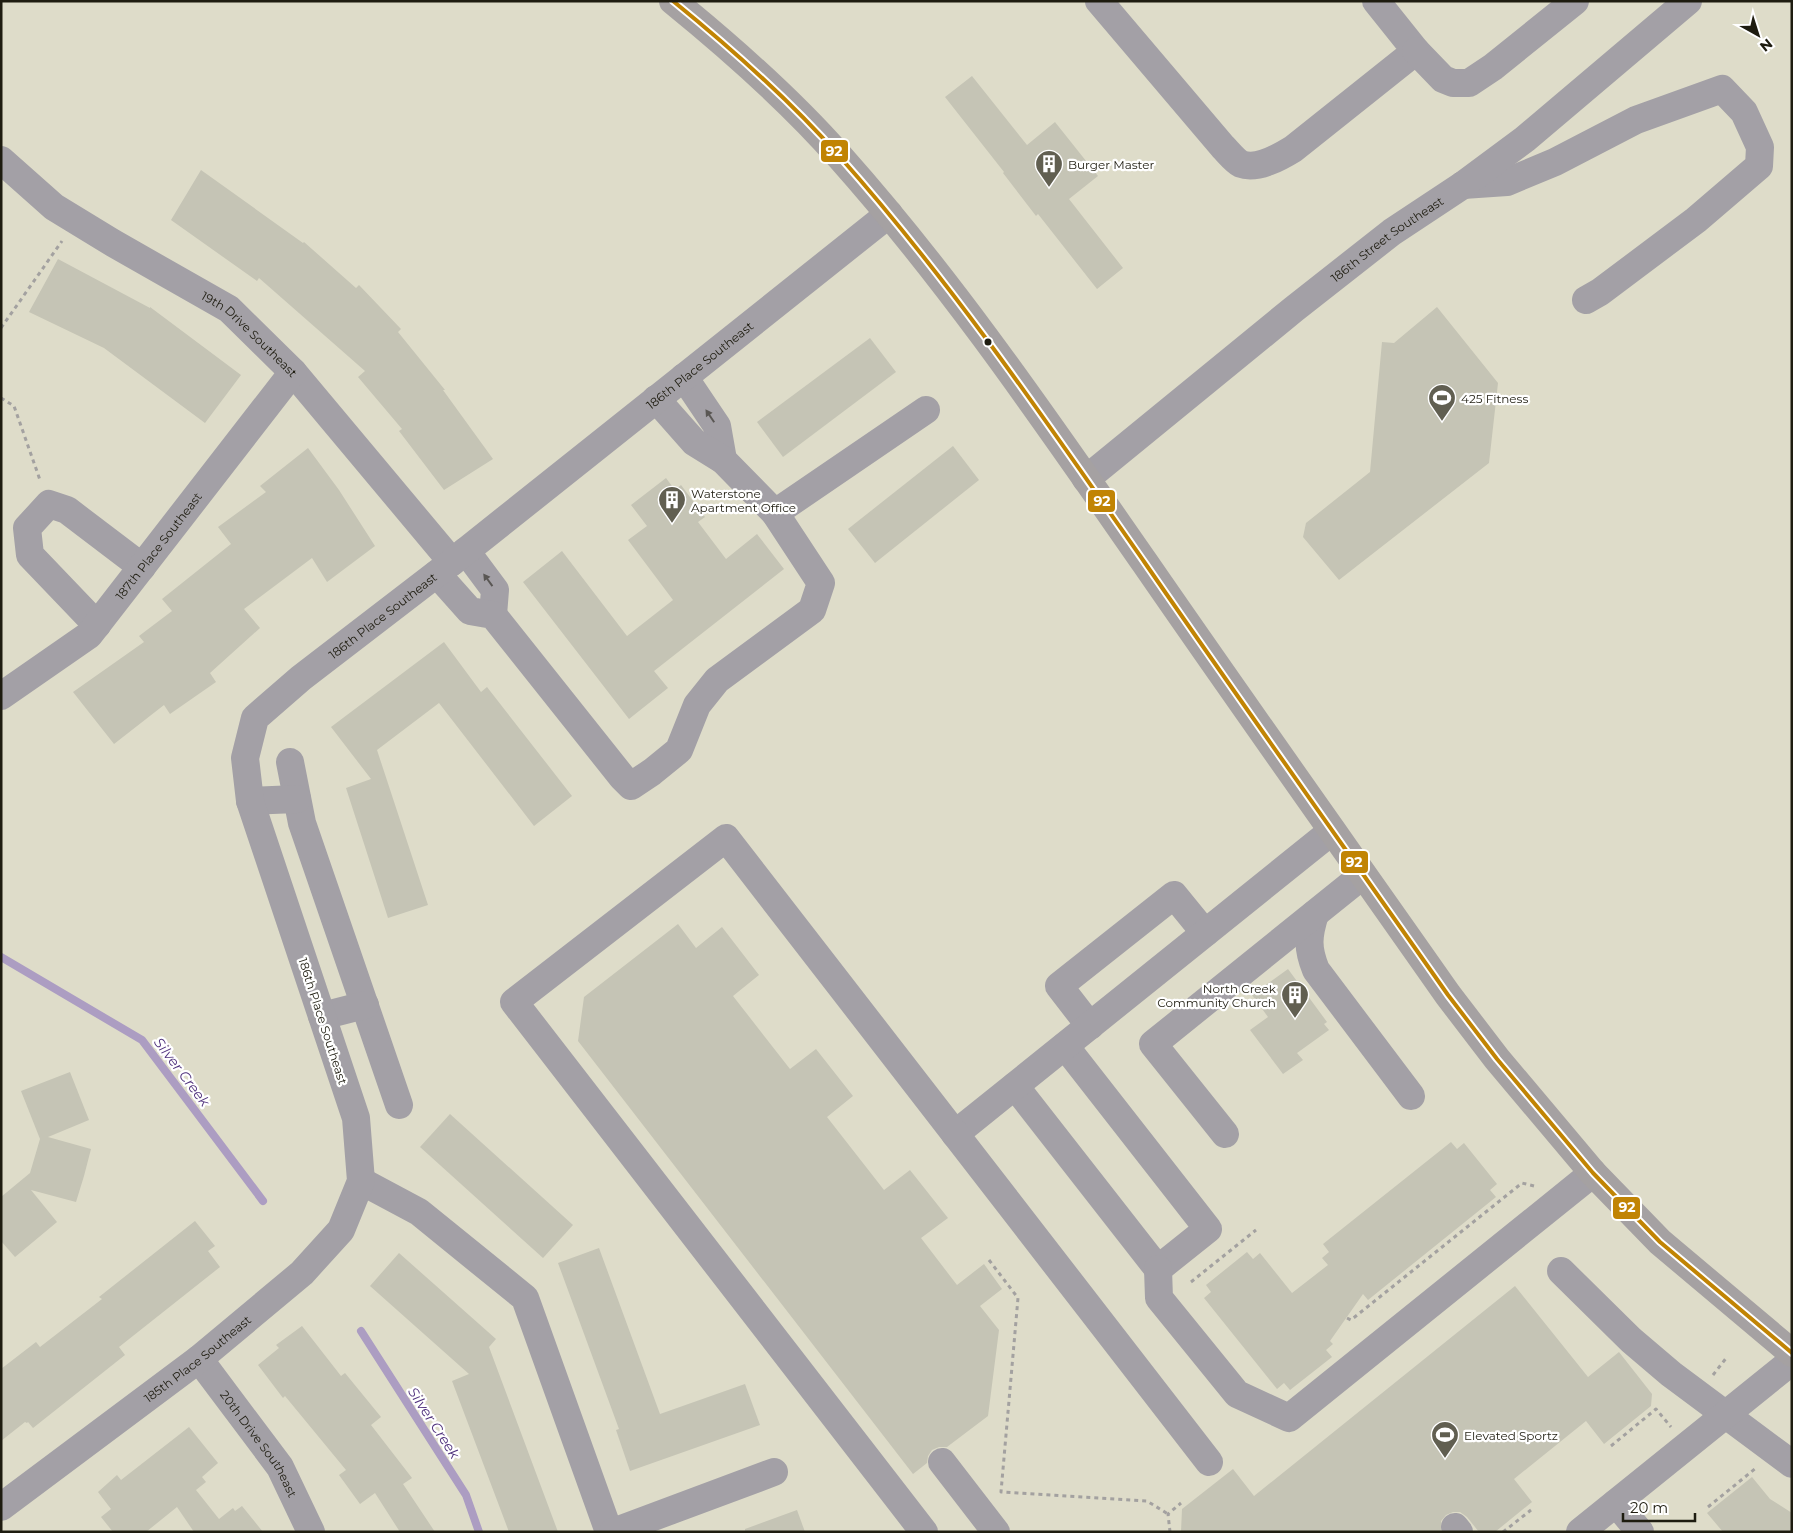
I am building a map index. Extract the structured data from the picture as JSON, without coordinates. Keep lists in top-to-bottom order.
{
  "streets": {
    "street": [
      "186th Street Southeast",
      "19th Drive Southeast",
      "186th Place Southeast",
      "187th Place Southeast",
      "185th Place Southeast",
      "20th Drive Southeast"
    ]
  },
  "crossings": [
    ["19th Drive Southeast", "186th Place Southeast"],
    ["19th Drive Southeast", "187th Place Southeast"],
    ["186th Place Southeast", "185th Place Southeast"],
    ["185th Place Southeast", "20th Drive Southeast"]
  ],
  "water": ["Silver Creek"],
  "places": {
    "building": ["Burger Master", "Waterstone Apartment Office", "North Creek Community Church"],
    "sports": ["425 Fitness", "Elevated Sportz"]
  },
  "lines": ["transit line 92"],
  "scale_bar": "20 m",
  "north": "bottom right"
}
